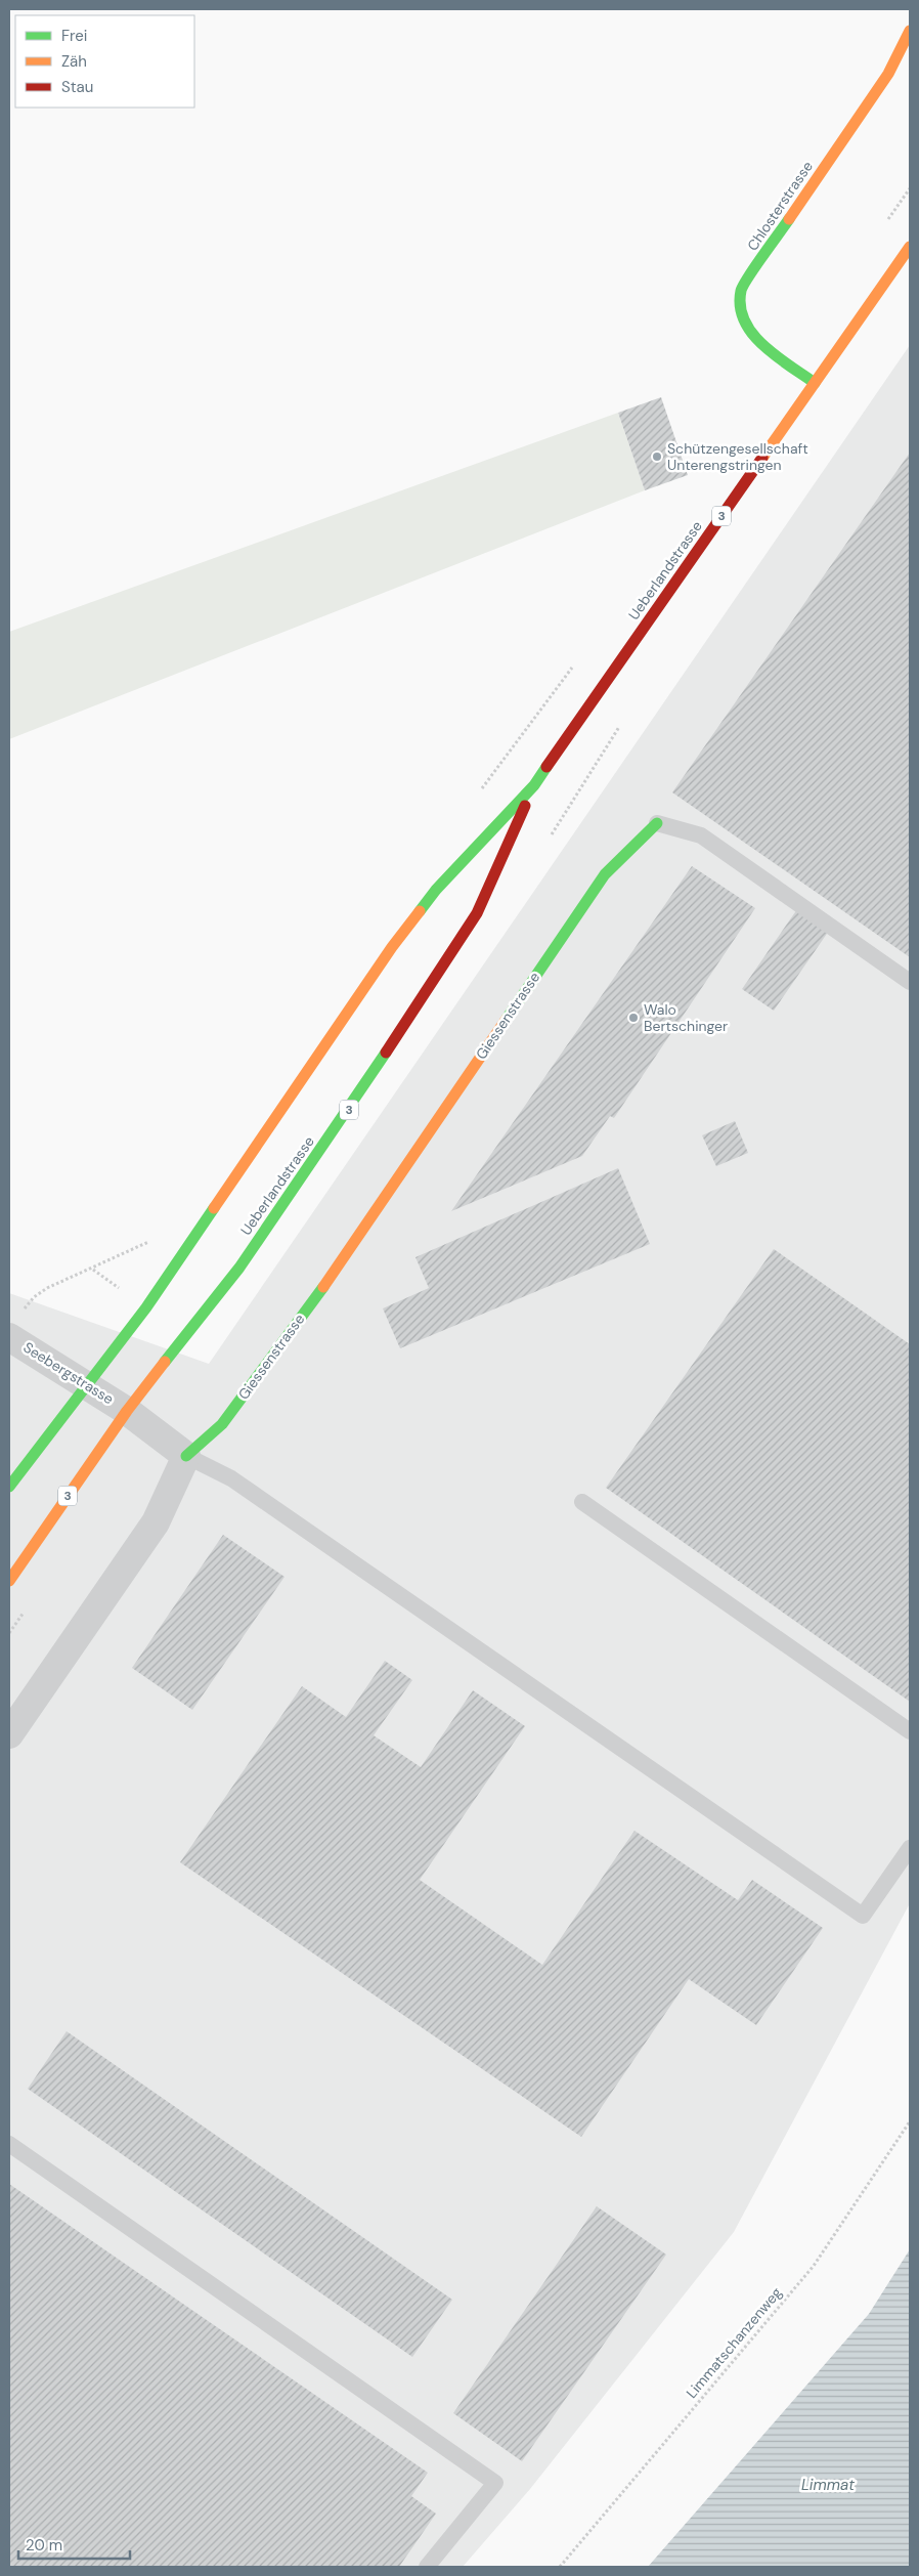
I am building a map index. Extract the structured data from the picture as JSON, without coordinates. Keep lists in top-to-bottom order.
{
  "streets": {
    "main road": [
      "Chlosterstrasse",
      "3",
      "Ueberlandstrasse",
      "Giessenstrasse"
    ],
    "street": ["Seebergstrasse"],
    "path": ["Limmatschanzenweg"]
  },
  "crossings": [
    ["Chlosterstrasse", "Ueberlandstrasse"],
    ["Ueberlandstrasse", "Seebergstrasse"]
  ],
  "water": ["Limmat"],
  "places": ["Schützengesellschaft Unterengstringen", "Walo Bertschinger"],
  "legend": ["Frei", "Zäh", "Stau"],
  "scale_bar": "20 m"
}
